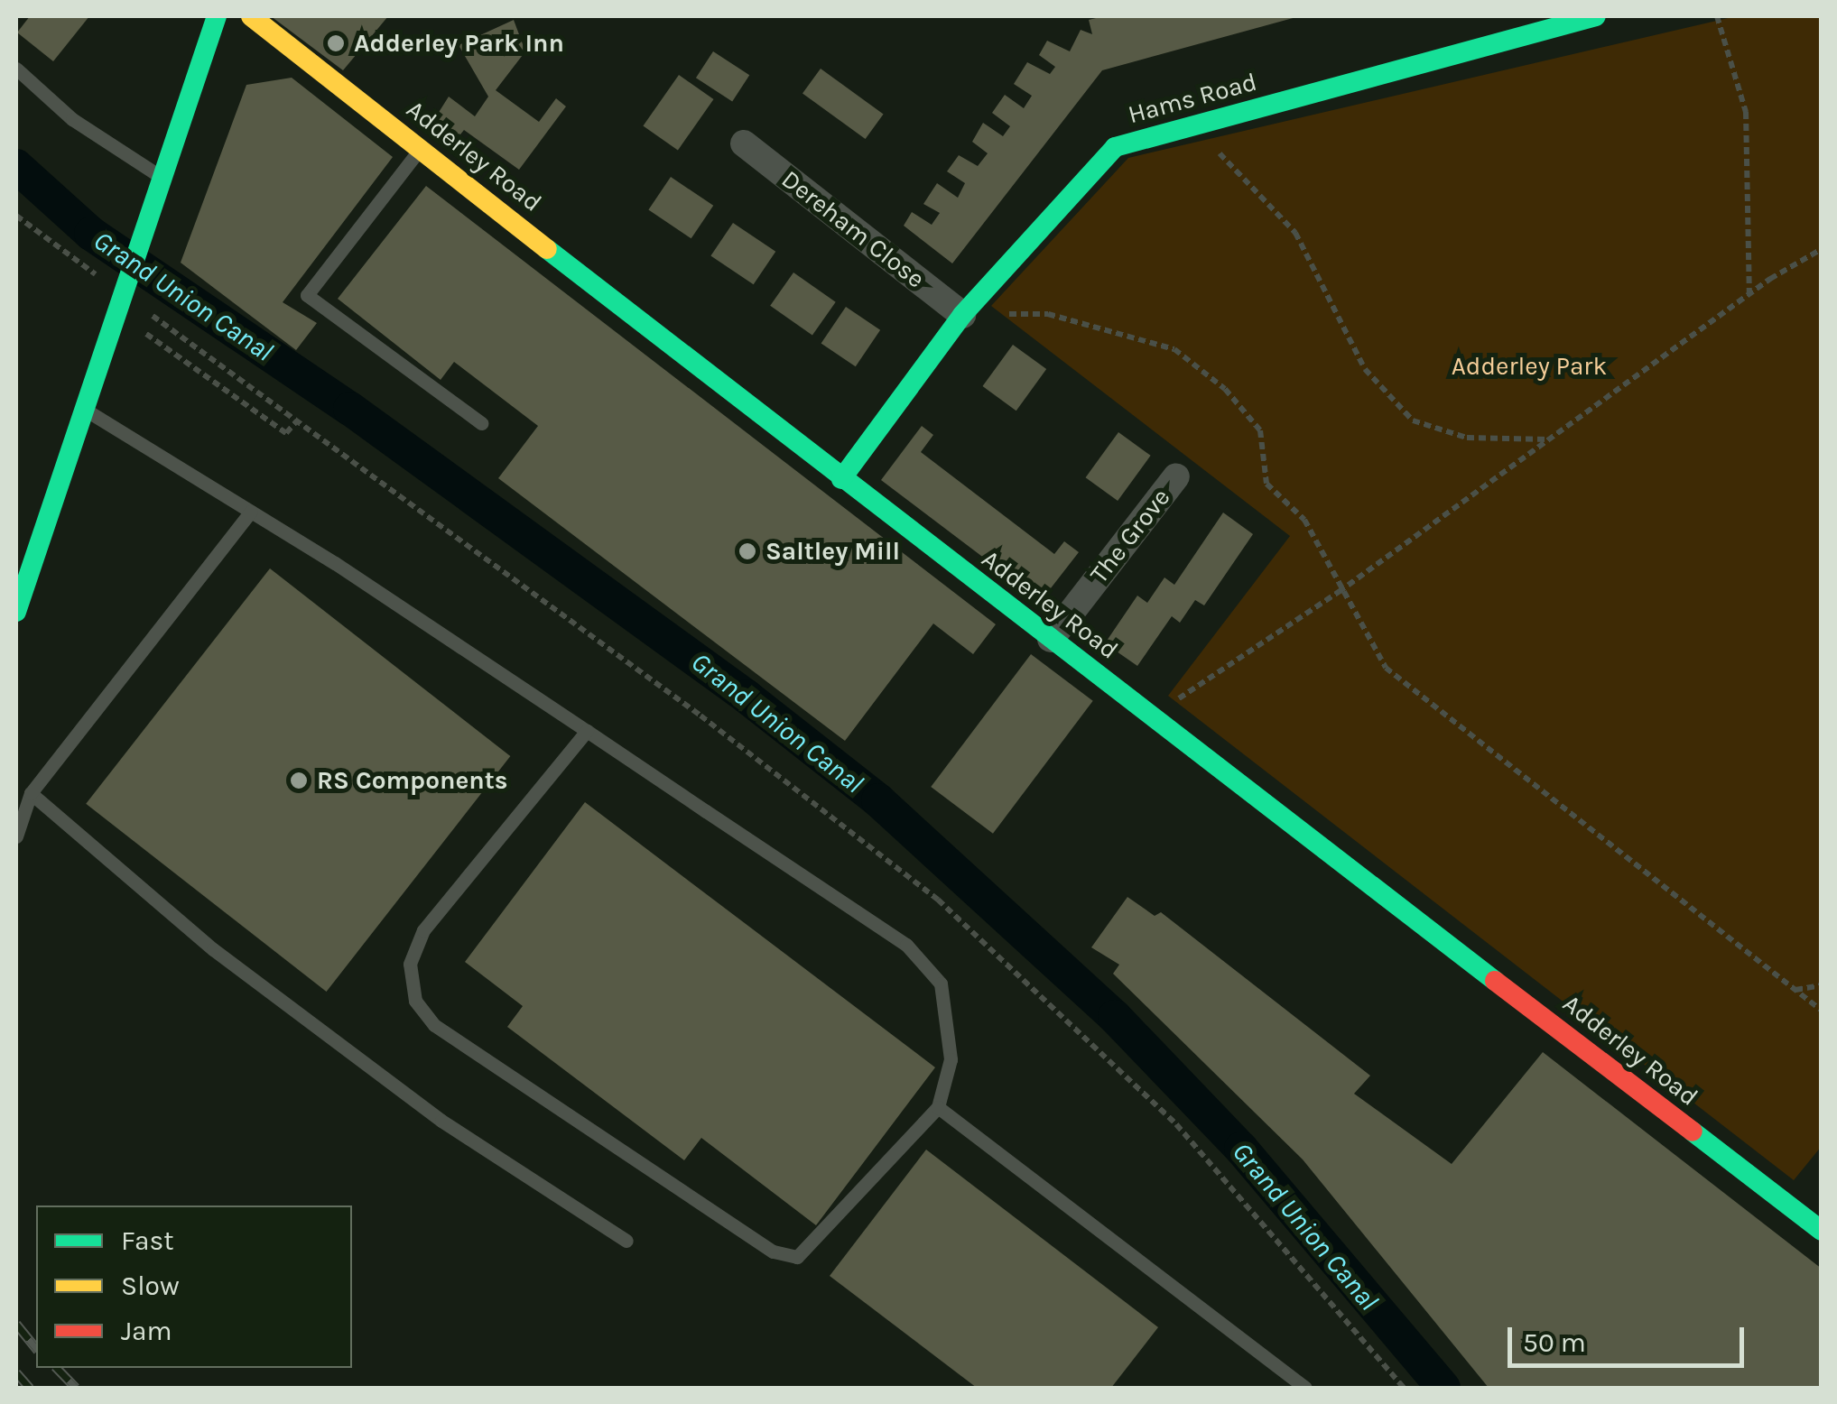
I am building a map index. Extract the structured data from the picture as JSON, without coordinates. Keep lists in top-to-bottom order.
{
  "streets": {
    "street": [
      "Hams Road",
      "Adderley Road",
      "Dereham Close",
      "The Grove"
    ]
  },
  "crossings": [
    ["Hams Road", "Adderley Road"],
    ["Hams Road", "Dereham Close"],
    ["Adderley Road", "The Grove"]
  ],
  "water": ["Grand Union Canal"],
  "parks": ["Adderley Park"],
  "places": ["Adderley Park Inn", "Saltley Mill", "RS Components"],
  "legend": ["Fast", "Slow", "Jam"],
  "scale_bar": "50 m"
}
